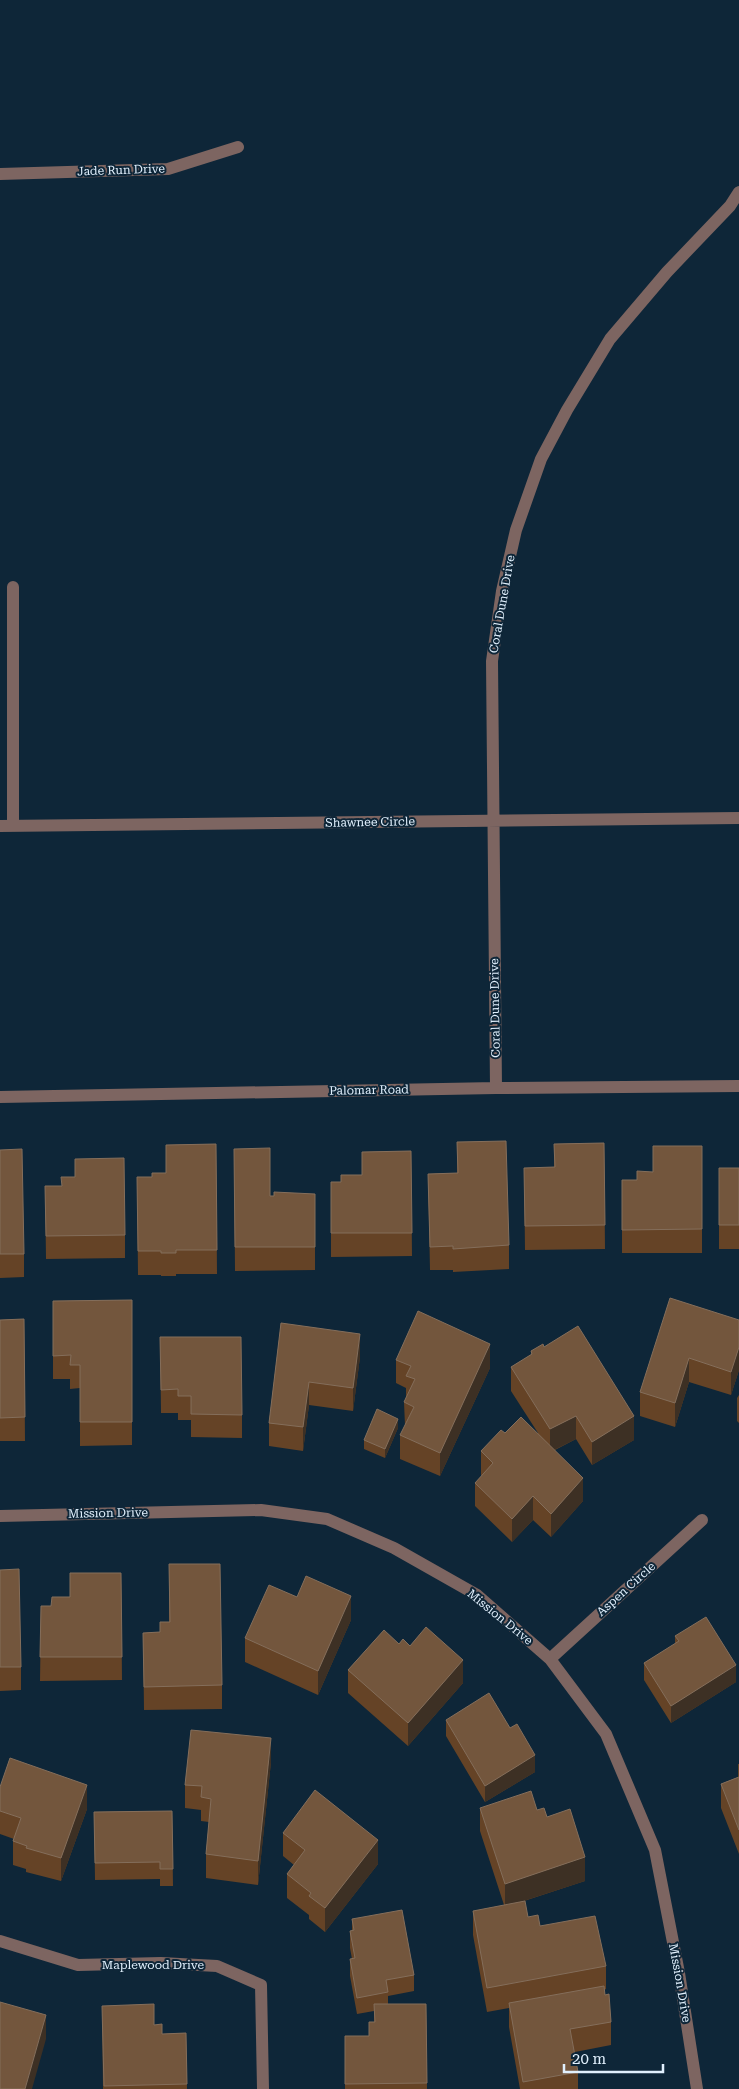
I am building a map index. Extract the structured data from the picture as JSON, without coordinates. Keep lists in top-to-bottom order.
{
  "streets": {
    "street": [
      "Jade Run Drive",
      "Coral Dune Drive",
      "Shawnee Circle",
      "Palomar Road",
      "Mission Drive",
      "Aspen Circle",
      "Maplewood Drive"
    ]
  },
  "crossings": [
    ["Coral Dune Drive", "Shawnee Circle"],
    ["Coral Dune Drive", "Palomar Road"],
    ["Mission Drive", "Aspen Circle"]
  ],
  "scale_bar": "20 m"
}
